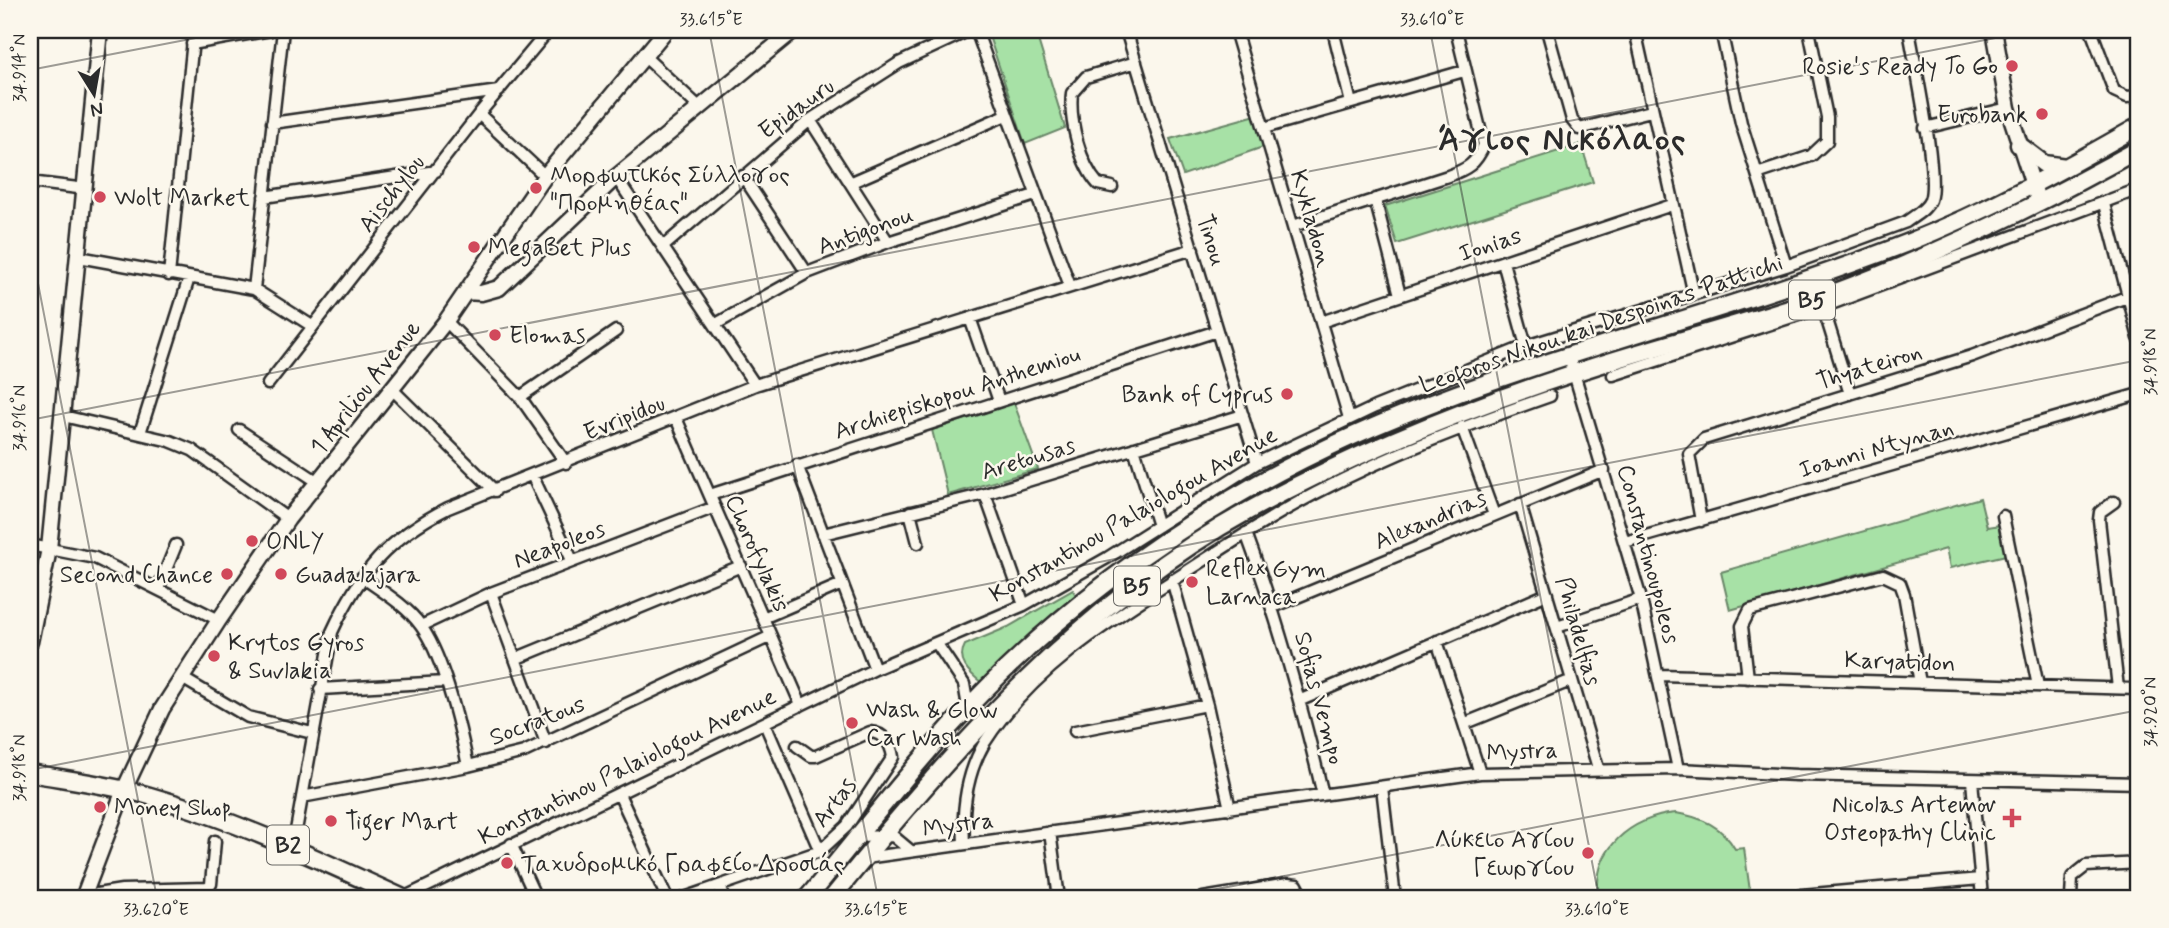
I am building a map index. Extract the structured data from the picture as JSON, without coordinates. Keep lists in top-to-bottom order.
{
  "streets": {
    "main road": ["B5", "Leoforos Nikou kai Despoinas Pattichi", "B2"],
    "street": [
      "Epidauru",
      "Aischylou",
      "Kykladon",
      "Antigonou",
      "Tinou",
      "Ionias",
      "Thyateiron",
      "1 Apriliou Avenue",
      "Archiepiskopou Anthemiou",
      "Evripidou",
      "Ioanni Ntynan",
      "Aretousas",
      "Konstantinou Palaiologou Avenue",
      "Alexandrias",
      "Neapoleos",
      "Chorofylakis",
      "Constantinoupoleos",
      "Philadelfias",
      "Karyatidon",
      "Sofias Vempo",
      "Socratous",
      "Mystra",
      "Artas"
    ]
  },
  "crossings": [
    ["Kykladon", "Ionias"],
    ["Kykladon", "Konstantinou Palaiologou Avenue"],
    ["Tinou", "Archiepiskopou Anthemiou"],
    ["Tinou", "Evripidou"],
    ["Tinou", "Aretousas"],
    ["Tinou", "Konstantinou Palaiologou Avenue"],
    ["Leoforos Nikou kai Despoinas Pattichi", "Constantinoupoleos"],
    ["Leoforos Nikou kai Despoinas Pattichi", "Mystra"],
    ["Thyateiron", "Ioanni Ntynan"],
    ["1 Apriliou Avenue", "B2"],
    ["Archiepiskopou Anthemiou", "Chorofylakis"],
    ["Evripidou", "Chorofylakis"],
    ["Evripidou", "Socratous"],
    ["Evripidou", "B2"],
    ["Ioanni Ntynan", "Constantinoupoleos"],
    ["Konstantinou Palaiologou Avenue", "Chorofylakis"],
    ["Konstantinou Palaiologou Avenue", "B2"],
    ["Alexandrias", "Constantinoupoleos"],
    ["Alexandrias", "Philadelfias"],
    ["Alexandrias", "Sofias Vempo"],
    ["Neapoleos", "Chorofylakis"],
    ["Chorofylakis", "Socratous"],
    ["Constantinoupoleos", "Karyatidon"],
    ["Constantinoupoleos", "Mystra"],
    ["Philadelfias", "Mystra"],
    ["Sofias Vempo", "Mystra"]
  ],
  "districts": ["Άγιος Νικόλαος"],
  "places": {
    "other": [
      "Rosie's Ready To Go",
      "Eurobank",
      "Μορφωτικός Σύλλογος \"Προμηθέας\"",
      "Wolt Market",
      "MegaBet Plus",
      "Elomas",
      "Bank of Cyprus",
      "ONLY",
      "Second Chance",
      "Guadalajara",
      "Reflex Gym Larnaca",
      "Krytos Gyros & Suvlakia",
      "Wash & Glow Car Wash",
      "Money Shop",
      "Tiger Mart",
      "Λύκειο Αγίου Γεωργίου",
      "Ταχυδρομικό Γραφείο Δροσιάς"
    ],
    "health": ["Nicolas Artemov Osteopathy Clinic"]
  },
  "north": "bottom",
  "coordinates": [
    "33.615°E",
    "33.610°E",
    "34.914°N",
    "34.918°N",
    "34.916°N",
    "34.920°N",
    "33.620°E"
  ]
}
